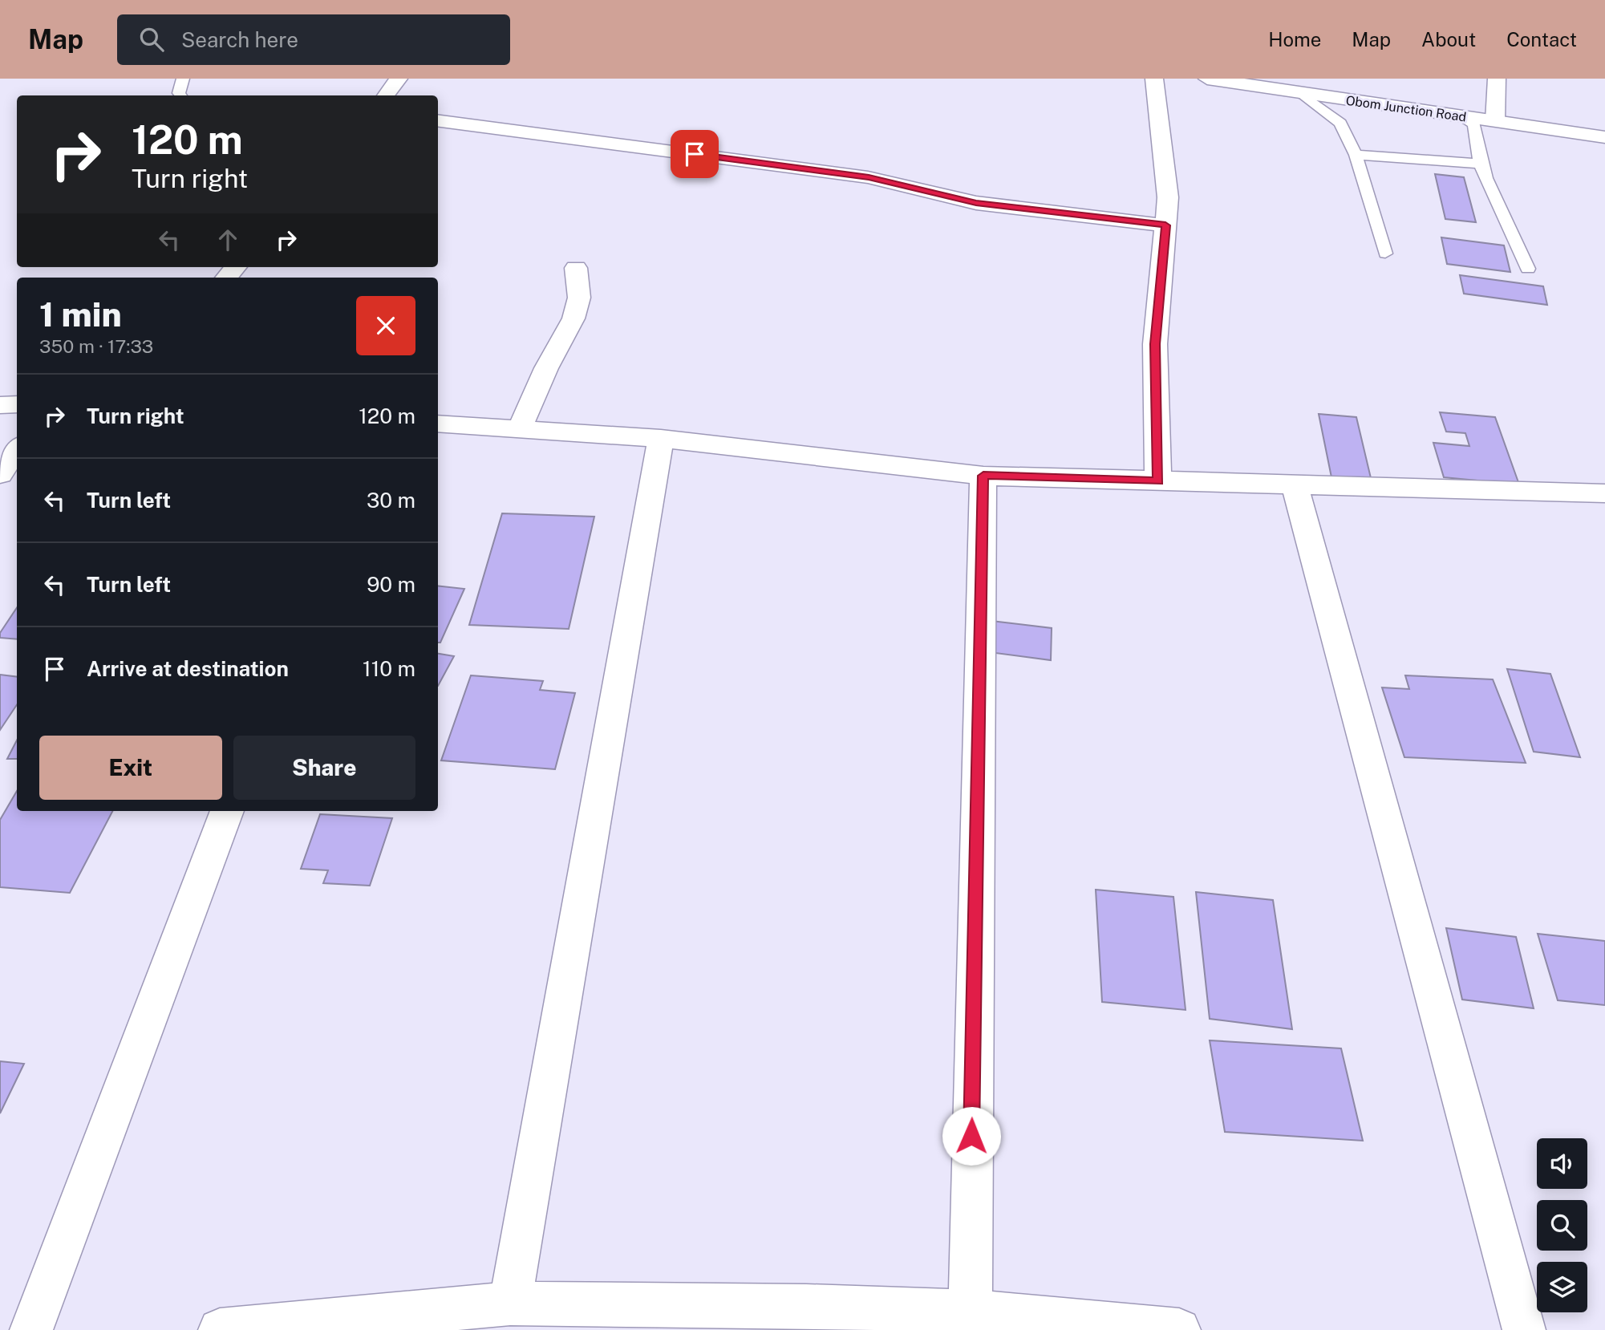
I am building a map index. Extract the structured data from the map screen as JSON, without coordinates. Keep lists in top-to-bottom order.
{
  "streets": {
    "street": ["Obom Junction Road"]
  },
  "page": {
    "header": "Map",
    "search": "Search here",
    "nav": [
      "Home",
      "Map",
      "About",
      "Contact"
    ],
    "turn": ["120 m", "Turn right"],
    "heading": ["1 min", "350 m · 17:33"],
    "list": [
      {
        "name": "Turn right",
        "value": "120 m"
      },
      {
        "name": "Turn left",
        "value": "30 m"
      },
      {
        "name": "Turn left",
        "value": "90 m"
      },
      {
        "name": "Arrive at destination",
        "value": "110 m"
      }
    ],
    "buttons": ["Exit", "Share"]
  }
}
